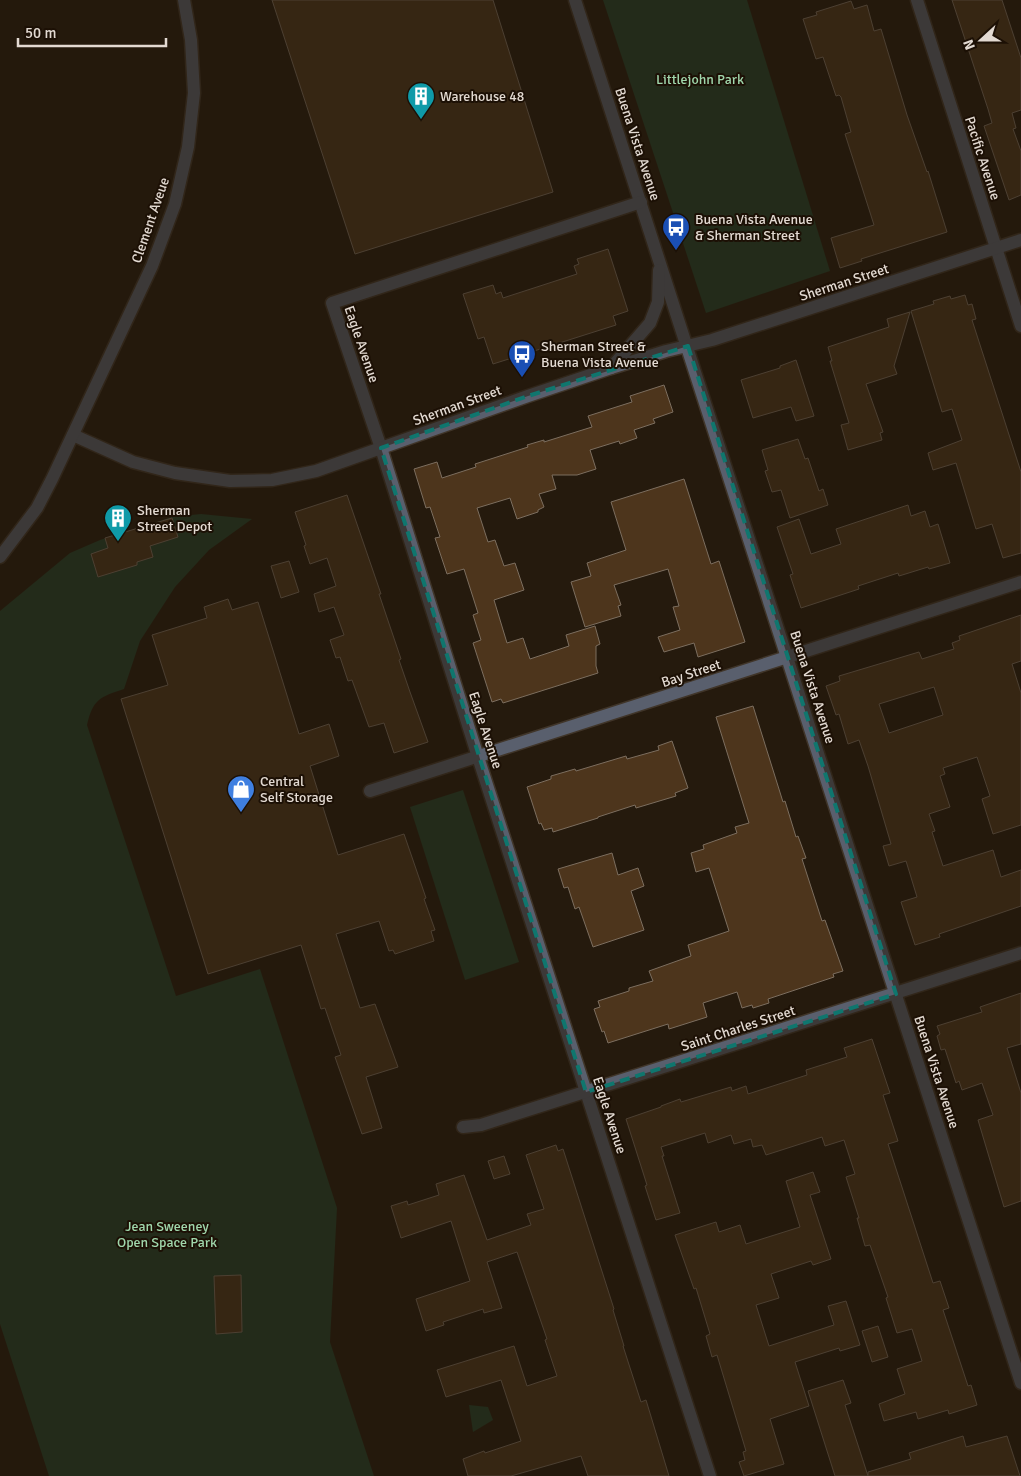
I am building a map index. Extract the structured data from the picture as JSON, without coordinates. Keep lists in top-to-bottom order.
{
  "streets": {
    "street": [
      "Buena Vista Avenue",
      "Pacific Avenue",
      "Clement Aveue",
      "Sherman Street",
      "Eagle Avenue",
      "Bay Street",
      "Saint Charles Street"
    ]
  },
  "crossings": [
    ["Buena Vista Avenue", "Sherman Street"],
    ["Buena Vista Avenue", "Eagle Avenue"],
    ["Buena Vista Avenue", "Bay Street"],
    ["Buena Vista Avenue", "Saint Charles Street"],
    ["Pacific Avenue", "Sherman Street"],
    ["Clement Aveue", "Sherman Street"],
    ["Sherman Street", "Eagle Avenue"],
    ["Eagle Avenue", "Bay Street"],
    ["Eagle Avenue", "Saint Charles Street"]
  ],
  "parks": ["Littlejohn Park", "Jean Sweeney Open Space Park"],
  "places": {
    "building": ["Warehouse 48", "Sherman Street Depot"],
    "bus stop": ["Buena Vista Avenue & Sherman Street", "Sherman Street & Buena Vista Avenue"],
    "shop": ["Central Self Storage"]
  },
  "scale_bar": "50 m",
  "north": "left"
}
